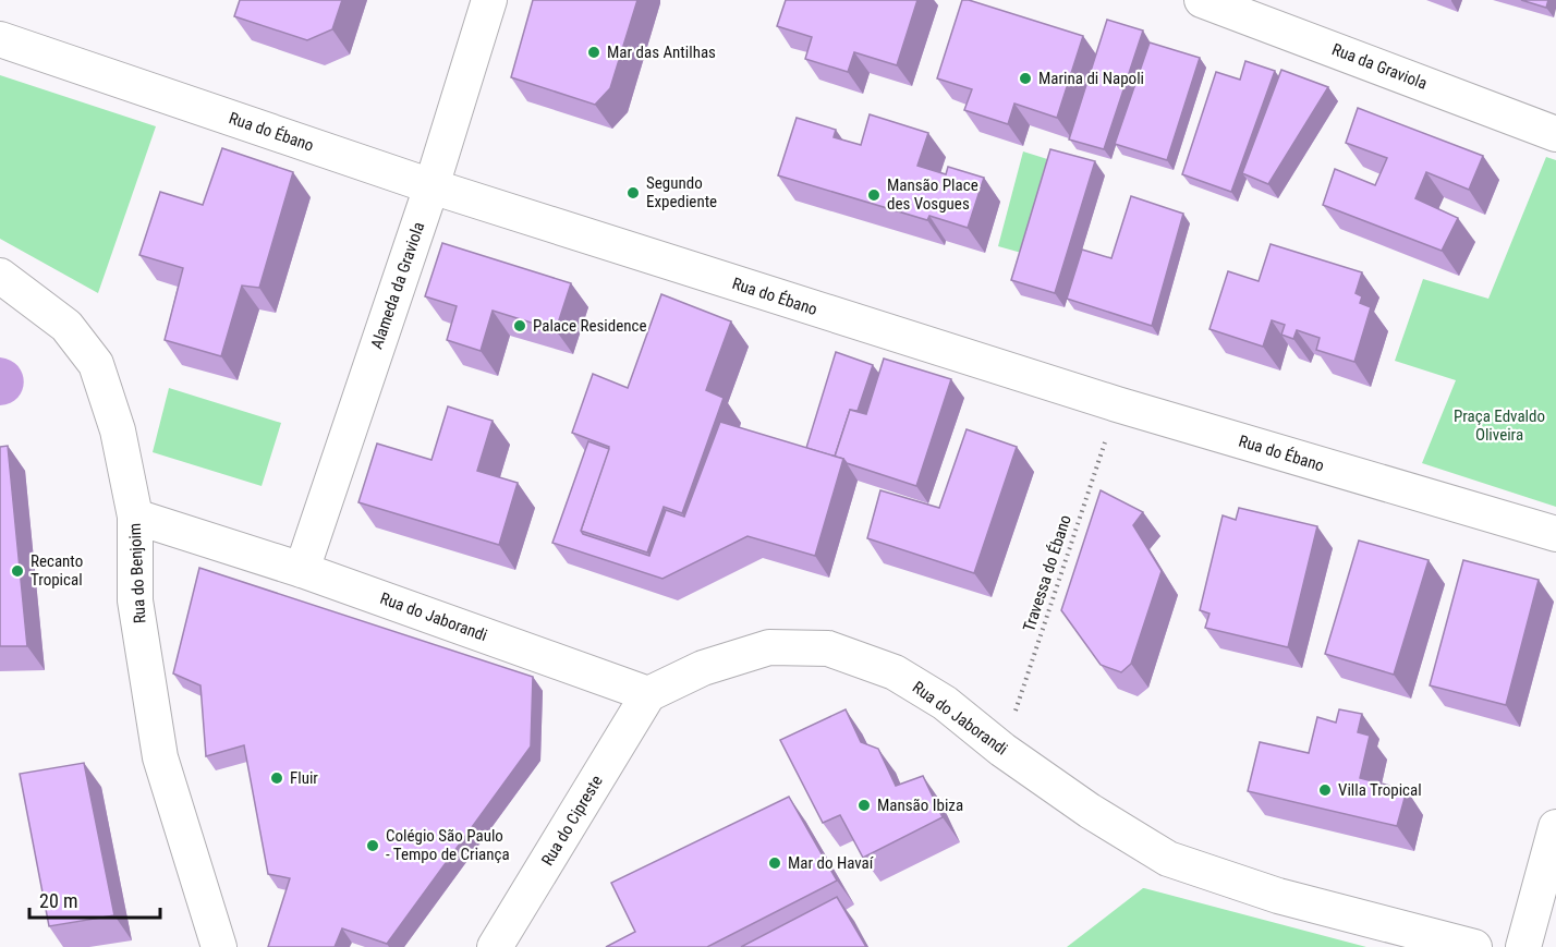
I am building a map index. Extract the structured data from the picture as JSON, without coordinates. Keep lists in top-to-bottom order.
{
  "streets": {
    "street": [
      "Rua da Graviola",
      "Rua do Ébano",
      "Alameda da Graviola",
      "Rua do Benjoim",
      "Rua do Jaborandi",
      "Rua do Cipreste"
    ],
    "path": ["Travessa do Ébano"]
  },
  "crossings": [
    ["Rua do Ébano", "Alameda da Graviola"],
    ["Rua do Ébano", "Travessa do Ébano"],
    ["Alameda da Graviola", "Rua do Jaborandi"],
    ["Rua do Benjoim", "Rua do Jaborandi"],
    ["Travessa do Ébano", "Rua do Jaborandi"],
    ["Rua do Jaborandi", "Rua do Cipreste"]
  ],
  "parks": ["Praça Edvaldo Oliveira"],
  "places": [
    "Mar das Antilhas",
    "Marina di Napoli",
    "Segundo Expediente",
    "Mansão Place des Vosgues",
    "Palace Residence",
    "Recanto Tropical",
    "Fluir",
    "Villa Tropical",
    "Mansão Ibiza",
    "Colégio São Paulo - Tempo de Criança",
    "Mar do Havaí"
  ],
  "scale_bar": "20 m"
}
